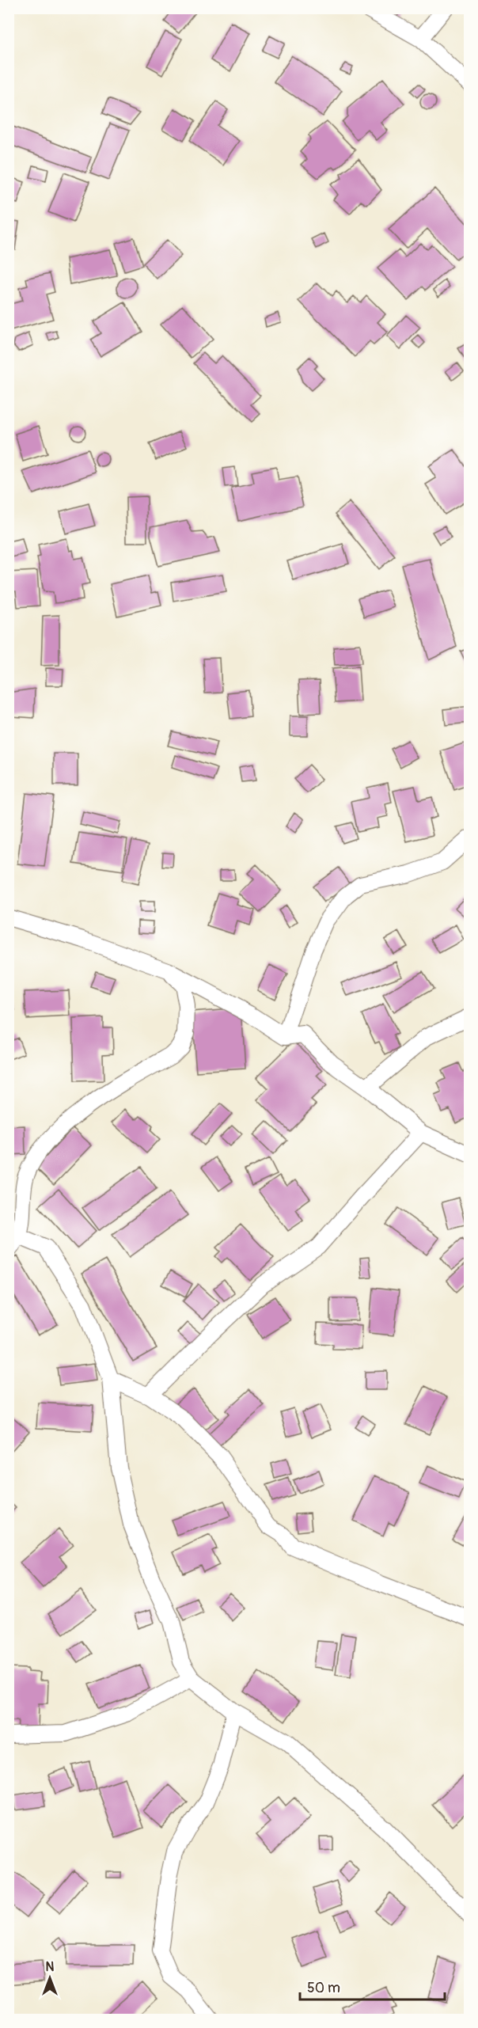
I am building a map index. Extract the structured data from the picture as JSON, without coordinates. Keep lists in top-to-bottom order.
{
  "scale_bar": "50 m",
  "north": "top"
}
